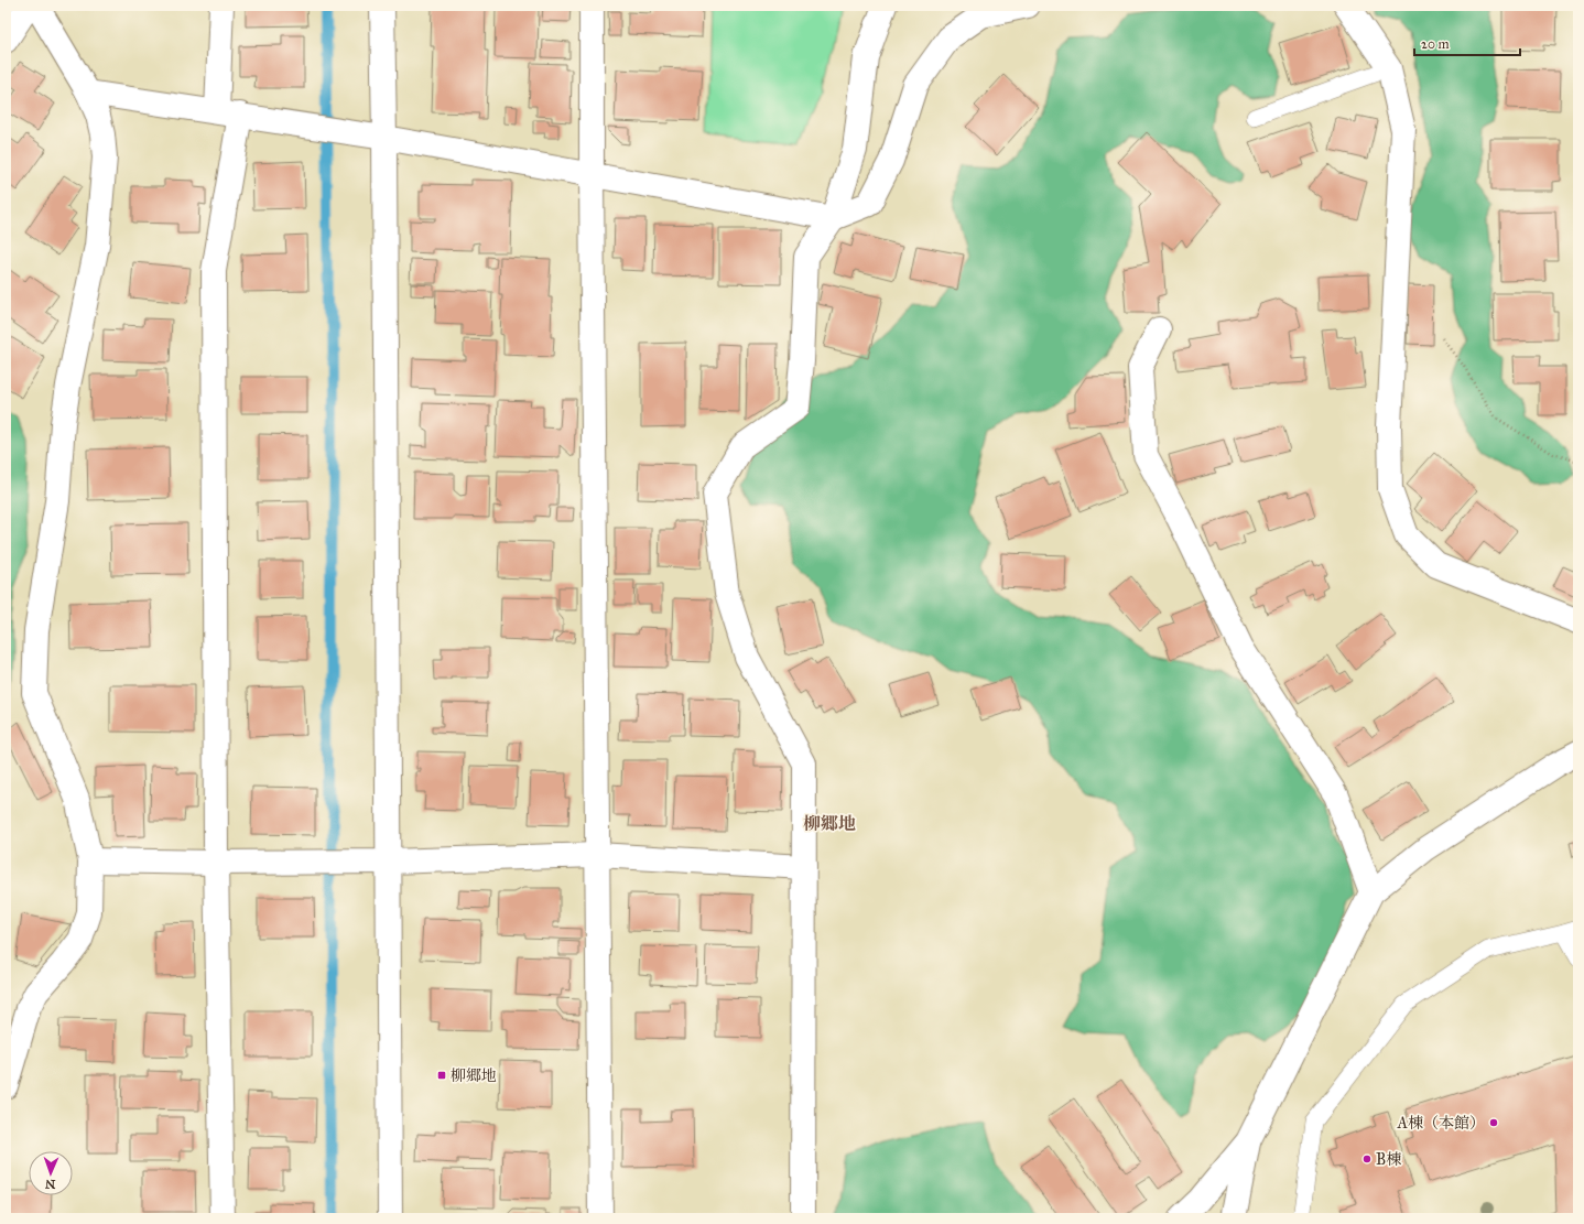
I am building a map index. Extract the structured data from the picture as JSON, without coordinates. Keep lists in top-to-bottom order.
{
  "districts": ["柳郷地"],
  "places": {
    "transit": ["柳郷地"],
    "other": ["A棟（本館）", "B棟"]
  },
  "scale_bar": "20 m",
  "north": "bottom"
}
